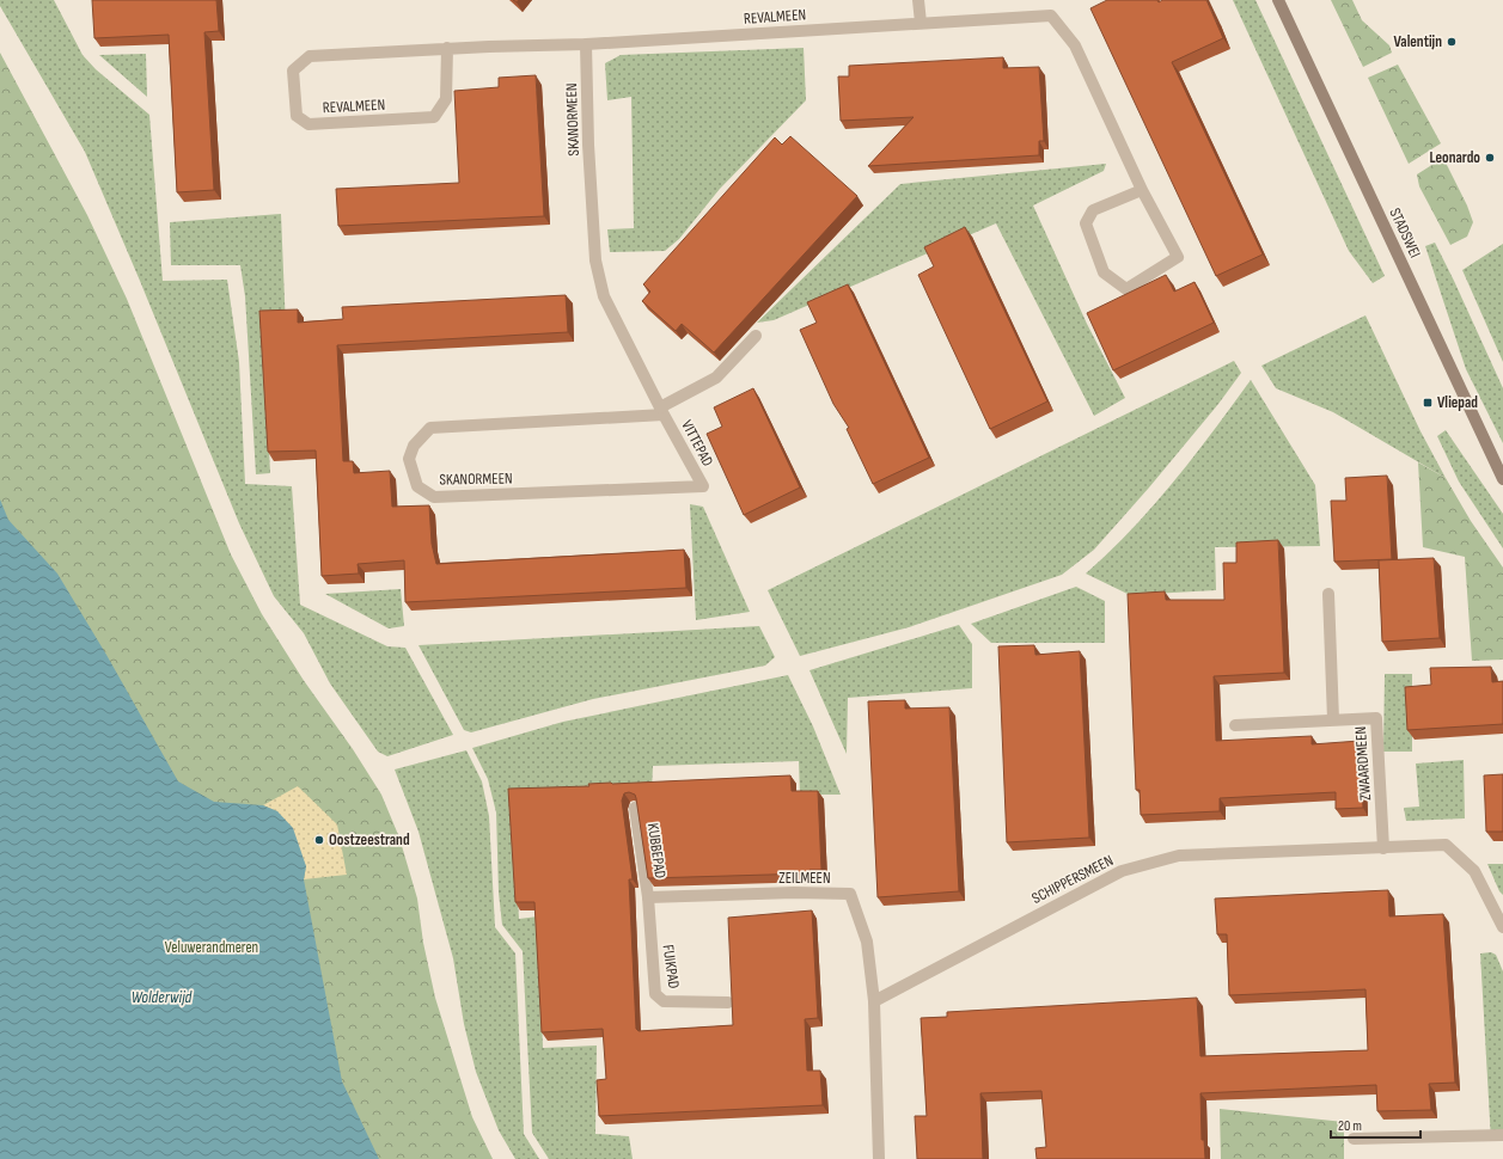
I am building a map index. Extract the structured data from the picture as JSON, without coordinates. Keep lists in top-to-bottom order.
{
  "streets": {
    "street": [
      "REVALMEEN",
      "SKANORMEEN",
      "STADSWEI",
      "VITTEPAD",
      "ZWAARDMEEN",
      "KUBBEPAD",
      "ZEILMEEN",
      "SCHIPPERSMEEN",
      "FUIKPAD"
    ]
  },
  "crossings": [
    ["REVALMEEN", "SKANORMEEN"],
    ["SKANORMEEN", "VITTEPAD"],
    ["ZWAARDMEEN", "SCHIPPERSMEEN"],
    ["KUBBEPAD", "ZEILMEEN"],
    ["KUBBEPAD", "FUIKPAD"],
    ["ZEILMEEN", "SCHIPPERSMEEN"],
    ["ZEILMEEN", "FUIKPAD"]
  ],
  "water": ["Wolderwijd"],
  "parks": ["Veluwerandmeren"],
  "places": {
    "other": ["Valentijn", "Leonardo", "Oostzeestrand"],
    "transit": ["Vliepad"]
  },
  "scale_bar": "20 m"
}
